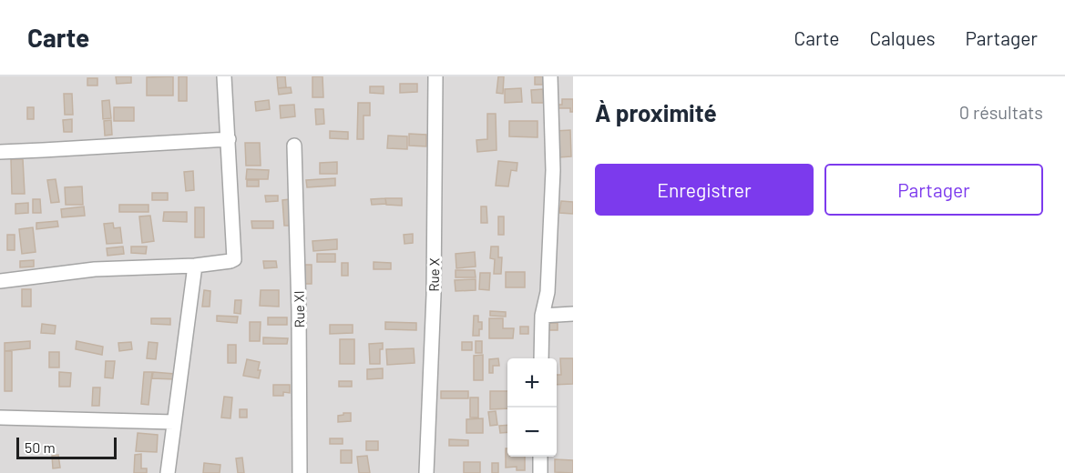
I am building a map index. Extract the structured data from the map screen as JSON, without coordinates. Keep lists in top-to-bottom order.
{
  "streets": {
    "street": ["Rue X", "Rue XI"]
  },
  "scale_bar": "50 m",
  "page": {
    "header": "Carte",
    "nav": ["Carte", "Calques", "Partager"],
    "heading": ["À proximité", "0 résultats"],
    "buttons": ["Enregistrer", "Partager"],
    "map_buttons": ["+", "−"],
    "scale": "50 m"
  }
}
